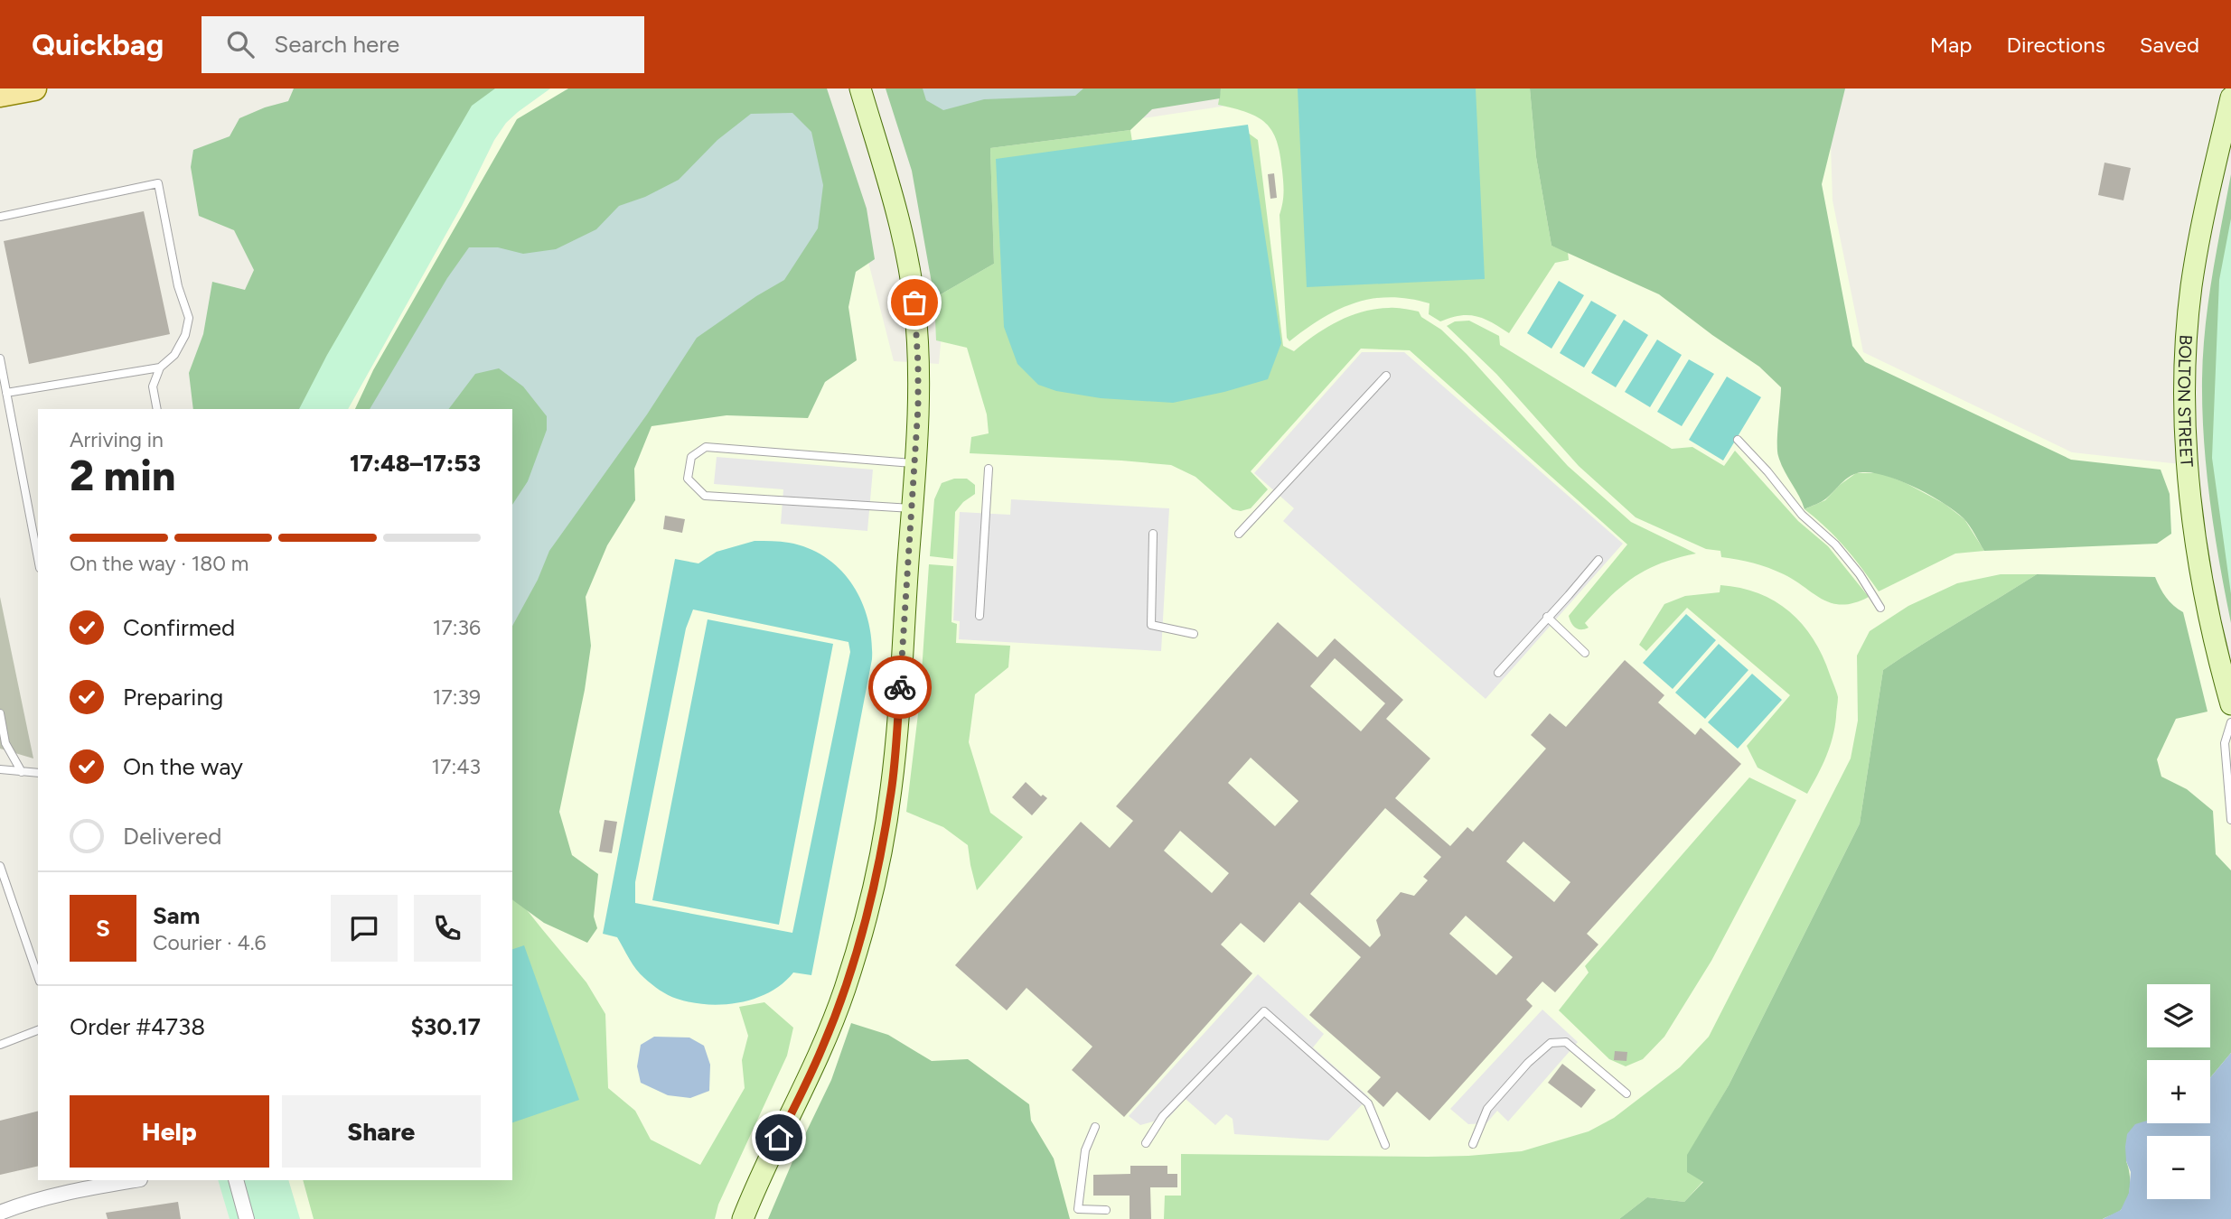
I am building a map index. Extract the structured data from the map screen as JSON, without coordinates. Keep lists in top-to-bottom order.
{
  "streets": {
    "street": ["BOLTON STREET"]
  },
  "page": {
    "header": "Quickbag",
    "search": "Search here",
    "nav": ["Map", "Directions", "Saved"],
    "heading": ["2 min", "Arriving in", "17:48–17:53"],
    "panel": [
      "Sam",
      "Courier · 4.6",
      "Order #4738",
      "$30.17"
    ],
    "bar": "On the way · 180 m",
    "list": [
      ["Confirmed", "17:36"],
      ["Preparing", "17:39"],
      ["On the way", "17:43"],
      "Delivered"
    ],
    "round": "S",
    "map_buttons": ["+", "−"],
    "buttons": ["Help", "Share"]
  }
}
